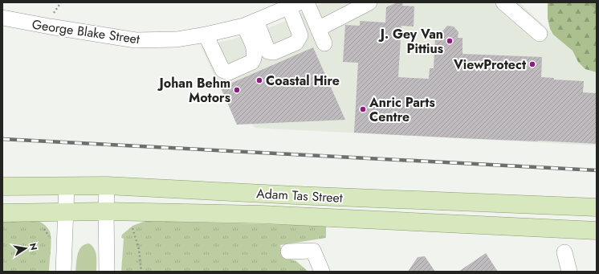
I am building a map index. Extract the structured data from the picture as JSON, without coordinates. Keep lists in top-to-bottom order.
{
  "streets": {
    "main road": ["Adam Tas Street"],
    "street": ["George Blake Street"]
  },
  "places": [
    "J. Gey Van Pittius",
    "ViewProtect",
    "Coastal Hire",
    "Johan Behm Motors",
    "Anric Parts Centre"
  ],
  "north": "right"
}
